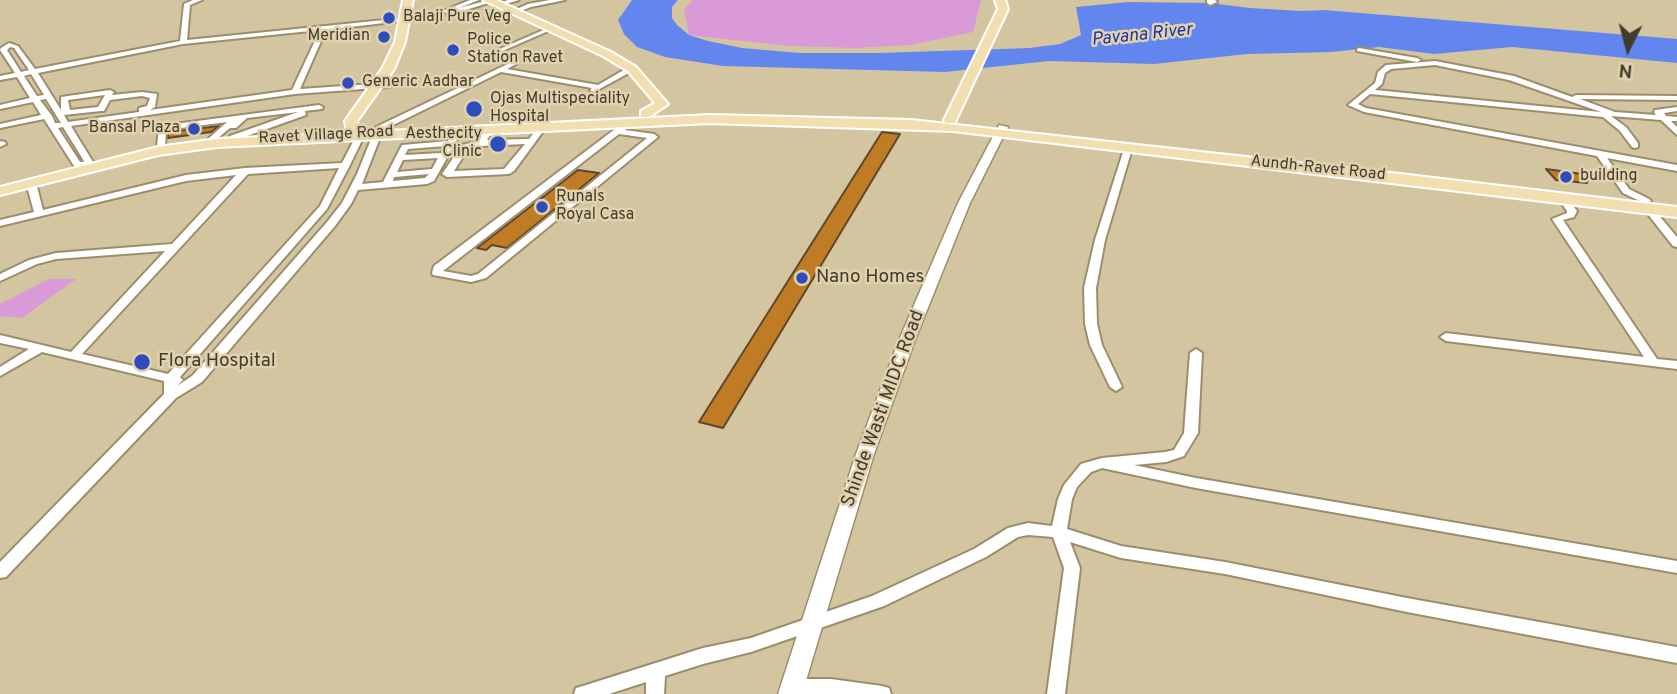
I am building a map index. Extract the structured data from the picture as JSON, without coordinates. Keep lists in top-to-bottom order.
{
  "streets": {
    "main road": ["Ravet Village Road", "Aundh-Ravet Road"],
    "street": ["Shinde Wasti MIDC Road"]
  },
  "crossings": [
    ["Ravet Village Road", "Aundh-Ravet Road"],
    ["Aundh-Ravet Road", "Shinde Wasti MIDC Road"]
  ],
  "water": ["Pavana River"],
  "places": [
    "Balaji Pure Veg",
    "Meridian",
    "Police Station Ravet",
    "Generic Aadhar",
    "Ojas Multispeciality Hospital",
    "Bansal Plaza",
    "Aesthecity Clinic",
    "building",
    "Runals Royal Casa",
    "Nano Homes",
    "Flora Hospital"
  ],
  "north": "bottom"
}
